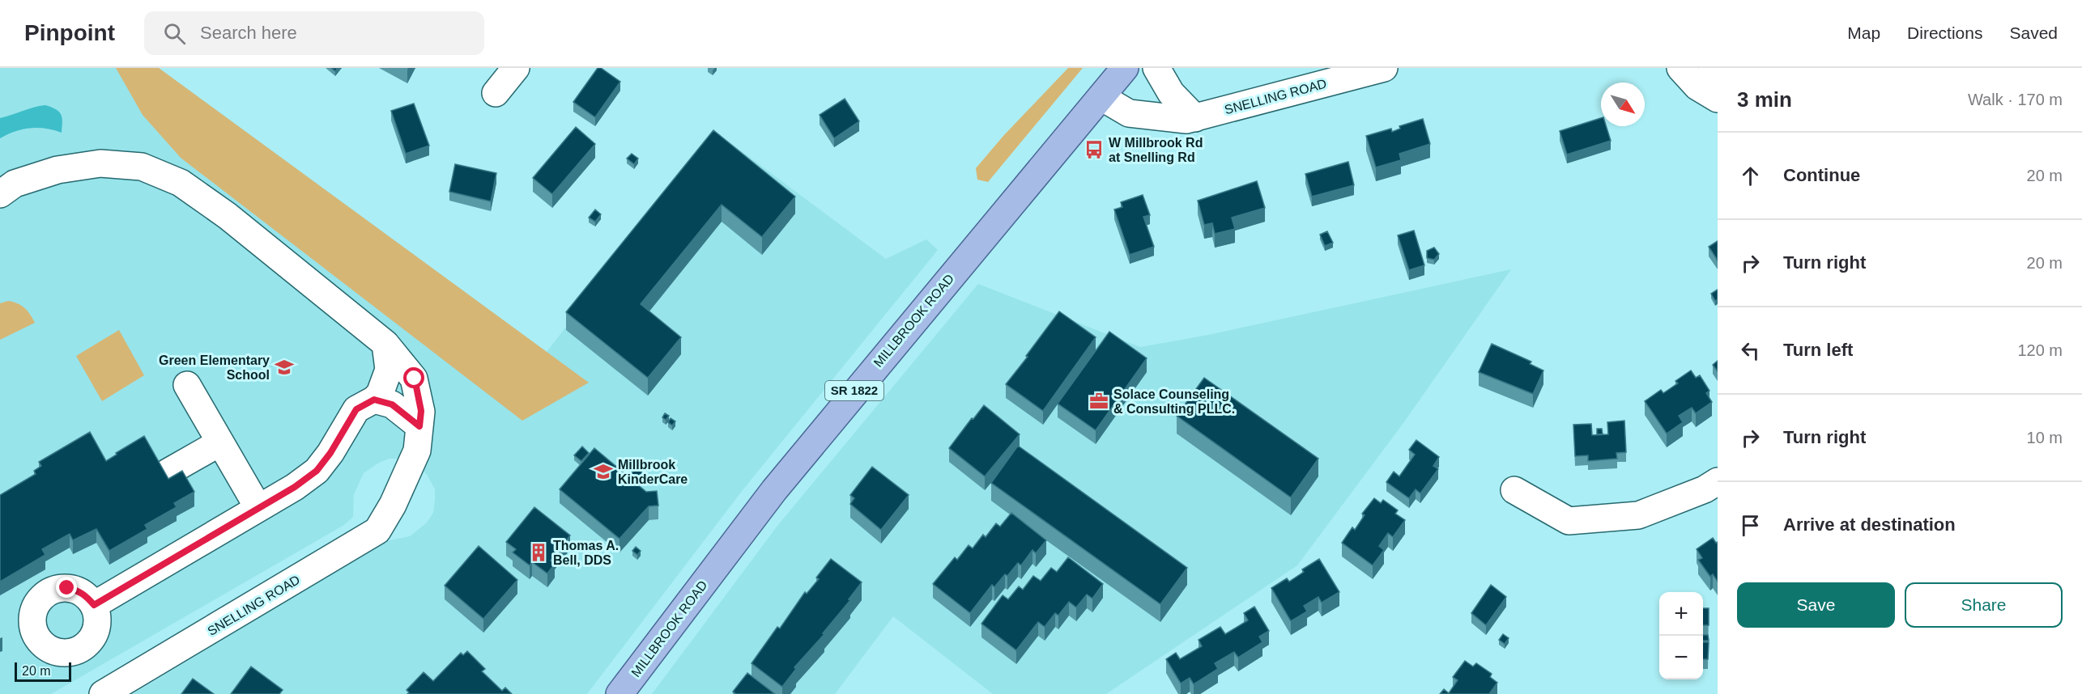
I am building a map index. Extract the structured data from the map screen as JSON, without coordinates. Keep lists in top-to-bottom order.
{
  "streets": {
    "main road": ["MILLBROOK ROAD", "SR 1822"],
    "street": ["SNELLING ROAD"]
  },
  "crossings": [
    ["SNELLING ROAD", "MILLBROOK ROAD"]
  ],
  "places": {
    "bus stop": ["W Millbrook Rd at Snelling Rd"],
    "school or university": ["Green Elementary School", "Millbrook KinderCare"],
    "office": ["Solace Counseling & Consulting PLLC."],
    "building": ["Thomas A. Bell, DDS"]
  },
  "scale_bar": "20 m",
  "north": "bottom right",
  "page": {
    "header": "Pinpoint",
    "search": "Search here",
    "nav": ["Map", "Directions", "Saved"],
    "heading": ["3 min", "Walk · 170 m"],
    "list": [
      ["Continue", "20 m"],
      ["Turn right", "20 m"],
      ["Turn left", "120 m"],
      ["Turn right", "10 m"],
      "Arrive at destination"
    ],
    "buttons": ["Save", "Share"],
    "map_buttons": ["+", "−"],
    "scale": "20 m"
  }
}
